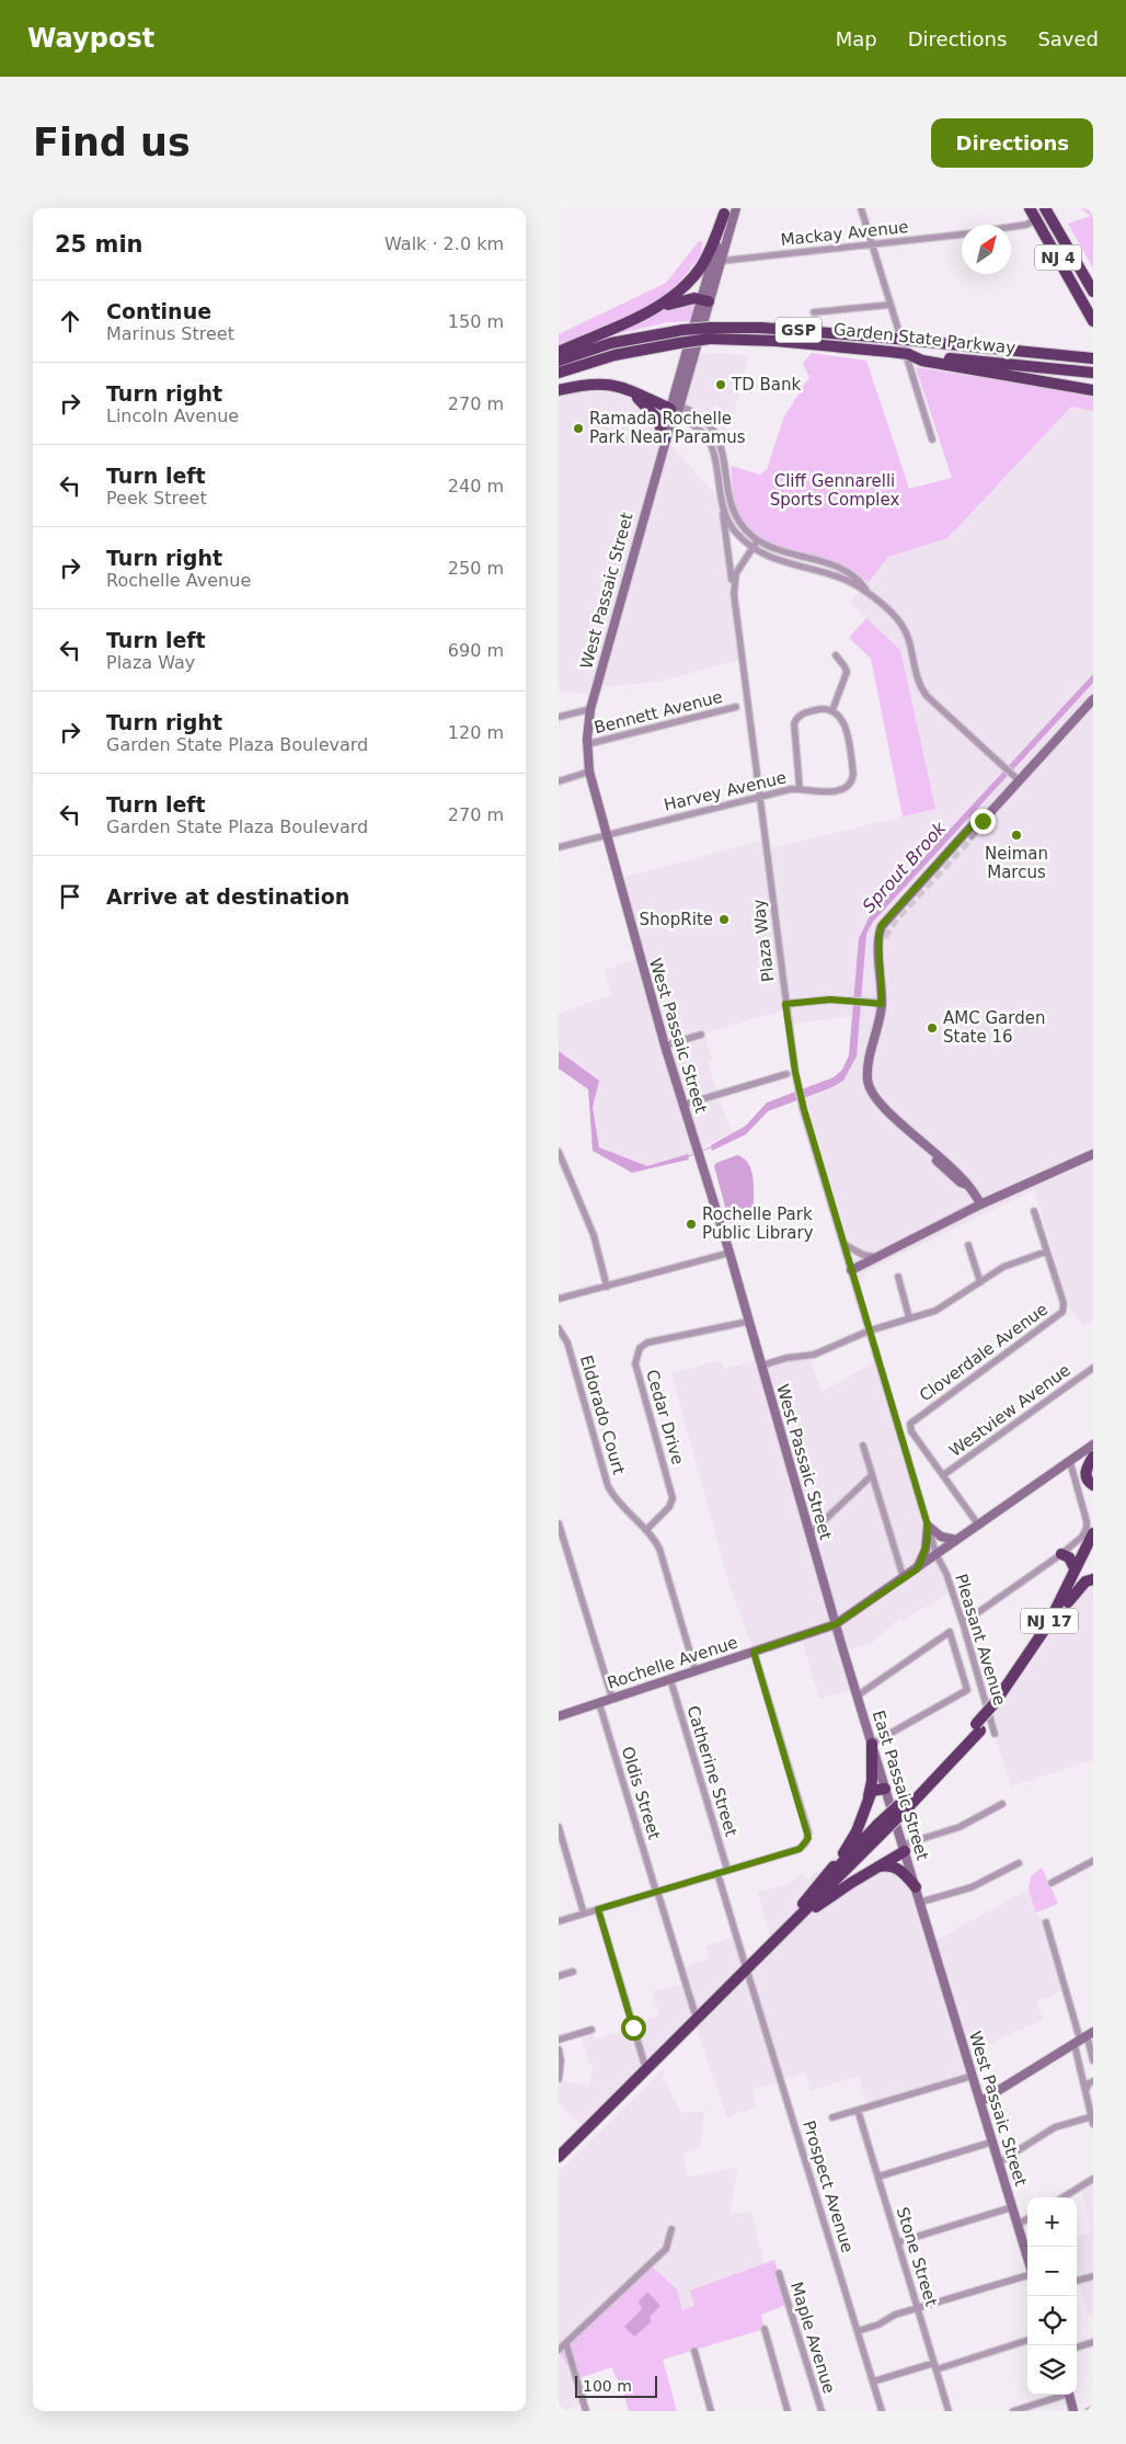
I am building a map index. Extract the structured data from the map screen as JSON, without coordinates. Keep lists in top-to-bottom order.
{
  "streets": {
    "highway": [
      "NJ 4",
      "GSP",
      "Garden State Parkway",
      "NJ 17"
    ],
    "main road": ["West Passaic Street", "Rochelle Avenue", "East Passaic Street"],
    "street": [
      "Mackay Avenue",
      "Bennett Avenue",
      "Harvey Avenue",
      "Plaza Way",
      "Cloverdale Avenue",
      "Westview Avenue",
      "Eldorado Court",
      "Cedar Drive",
      "Pleasant Avenue",
      "Catherine Street",
      "Oldis Street",
      "Prospect Avenue",
      "Stone Street",
      "Maple Avenue"
    ]
  },
  "crossings": [
    ["Mackay Avenue", "NJ 4"],
    ["West Passaic Street", "Bennett Avenue"],
    ["West Passaic Street", "Harvey Avenue"],
    ["West Passaic Street", "Cedar Drive"],
    ["West Passaic Street", "Rochelle Avenue"],
    ["West Passaic Street", "East Passaic Street"],
    ["Harvey Avenue", "Plaza Way"],
    ["Plaza Way", "Pleasant Avenue"],
    ["Plaza Way", "Rochelle Avenue"],
    ["Cloverdale Avenue", "Westview Avenue"],
    ["Eldorado Court", "Cedar Drive"],
    ["Eldorado Court", "Rochelle Avenue"],
    ["NJ 17", "Oldis Street"],
    ["NJ 17", "Prospect Avenue"],
    ["Pleasant Avenue", "Rochelle Avenue"],
    ["Pleasant Avenue", "East Passaic Street"],
    ["Rochelle Avenue", "Catherine Street"],
    ["Rochelle Avenue", "East Passaic Street"],
    ["Rochelle Avenue", "Oldis Street"]
  ],
  "water": ["Sprout Brook"],
  "parks": ["Cliff Gennarelli Sports Complex"],
  "places": [
    "TD Bank",
    "Ramada Rochelle Park Near Paramus",
    "Neiman Marcus",
    "ShopRite",
    "AMC Garden State 16",
    "Rochelle Park Public Library"
  ],
  "scale_bar": "100 m",
  "north": "top right",
  "page": {
    "header": "Waypost",
    "nav": ["Map", "Directions", "Saved"],
    "buttons": "Directions",
    "title": "Find us",
    "heading": ["25 min", "Walk · 2.0 km"],
    "list": [
      ["Continue", "Marinus Street", "150 m"],
      ["Turn right", "Lincoln Avenue", "270 m"],
      ["Turn left", "Peek Street", "240 m"],
      ["Turn right", "Rochelle Avenue", "250 m"],
      ["Turn left", "Plaza Way", "690 m"],
      ["Turn right", "Garden State Plaza Boulevard", "120 m"],
      ["Turn left", "Garden State Plaza Boulevard", "270 m"],
      "Arrive at destination"
    ],
    "map_buttons": ["+", "−"],
    "scale": "100 m"
  }
}
